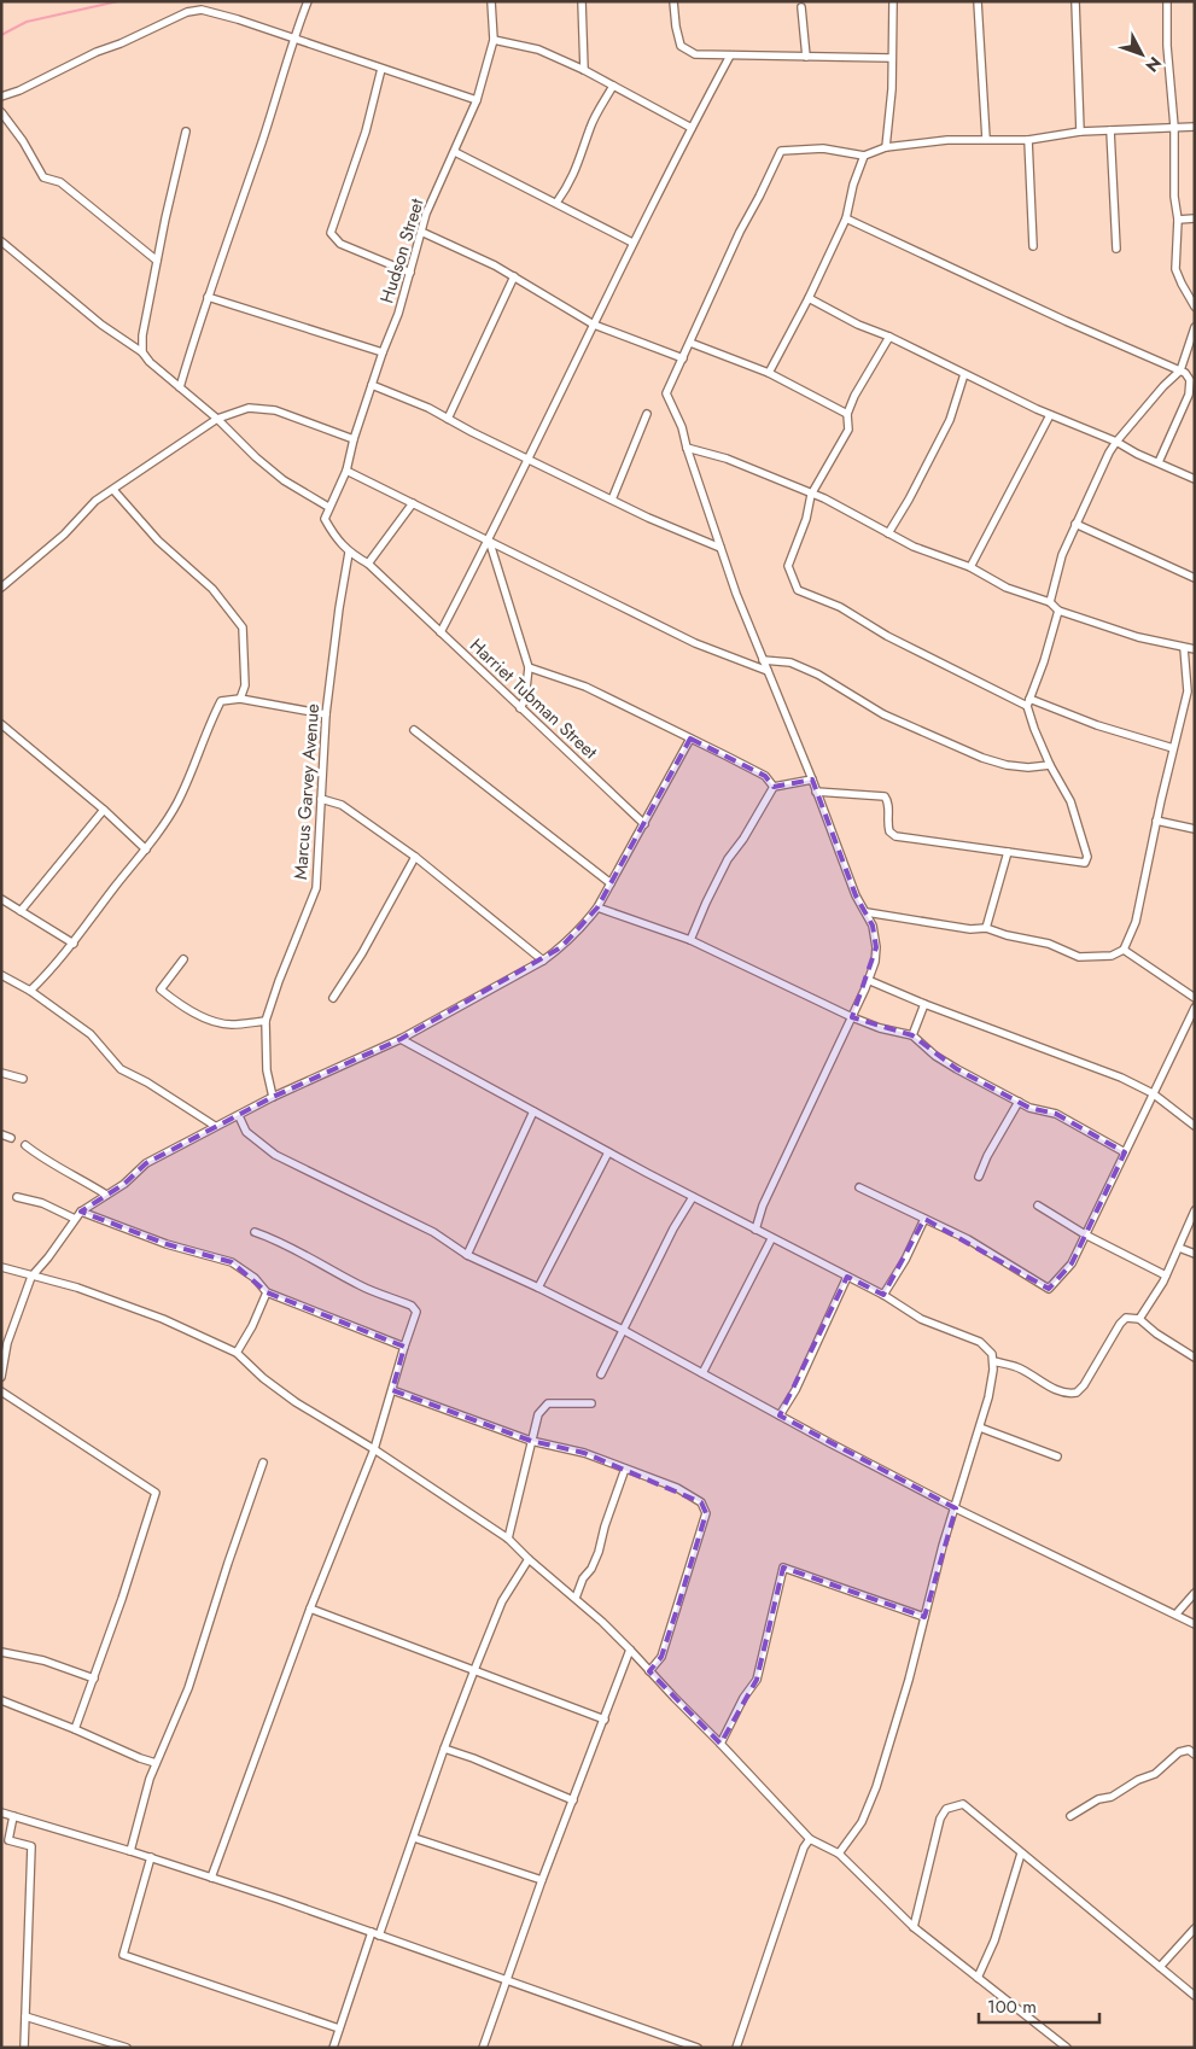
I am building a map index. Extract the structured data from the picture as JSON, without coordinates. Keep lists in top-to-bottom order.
{
  "streets": {
    "street": ["Hudson Street", "Harriet Tubman Street", "Marcus Garvey Avenue"]
  },
  "crossings": [
    ["Harriet Tubman Street", "Marcus Garvey Avenue"]
  ],
  "scale_bar": "100 m",
  "north": "bottom right"
}
